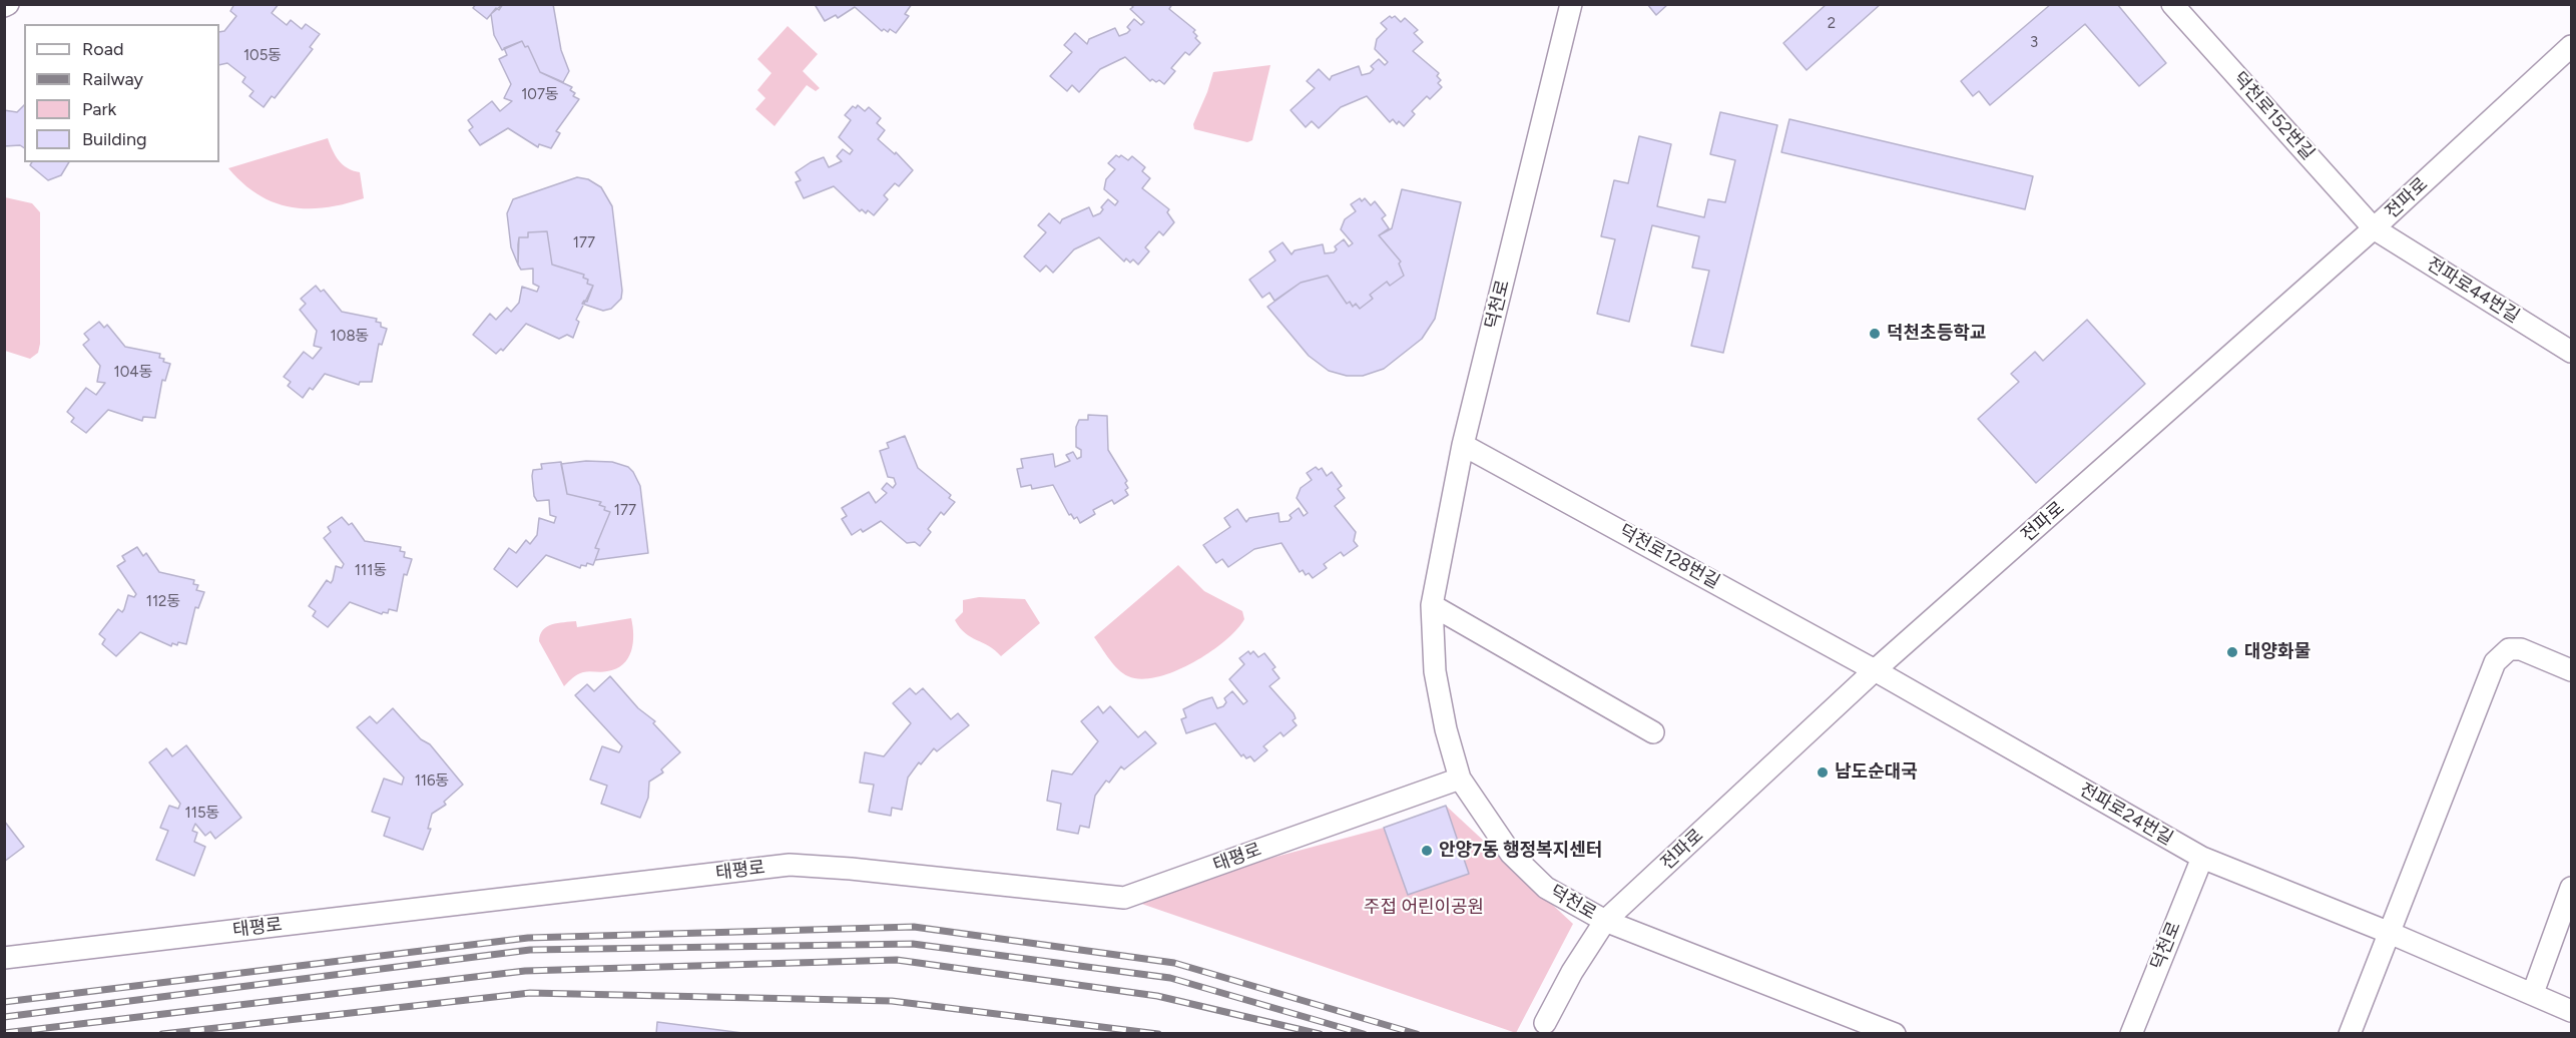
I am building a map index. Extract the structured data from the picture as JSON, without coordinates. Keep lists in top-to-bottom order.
{
  "streets": {
    "street": [
      "덕천로152번길",
      "전파로",
      "전파로44번길",
      "덕천로",
      "덕천로128번길",
      "전파로24번길",
      "태평로"
    ]
  },
  "crossings": [
    ["덕천로152번길", "전파로"],
    ["덕천로152번길", "전파로44번길"],
    ["전파로", "전파로44번길"],
    ["전파로", "덕천로"],
    ["전파로", "덕천로128번길"],
    ["전파로", "전파로24번길"],
    ["덕천로", "덕천로128번길"],
    ["덕천로", "전파로24번길"],
    ["덕천로", "태평로"],
    ["덕천로128번길", "전파로24번길"]
  ],
  "parks": ["주접 어린이공원"],
  "places": [
    "덕천초등학교",
    "대양화물",
    "남도순대국",
    "안양7동 행정복지센터"
  ],
  "house_numbers": [
    "2",
    "3",
    "105동",
    "107동",
    "177",
    "108동",
    "104동",
    "177",
    "111동",
    "112동",
    "116동",
    "115동"
  ],
  "legend": [
    "Road",
    "Railway",
    "Park",
    "Building"
  ]
}
